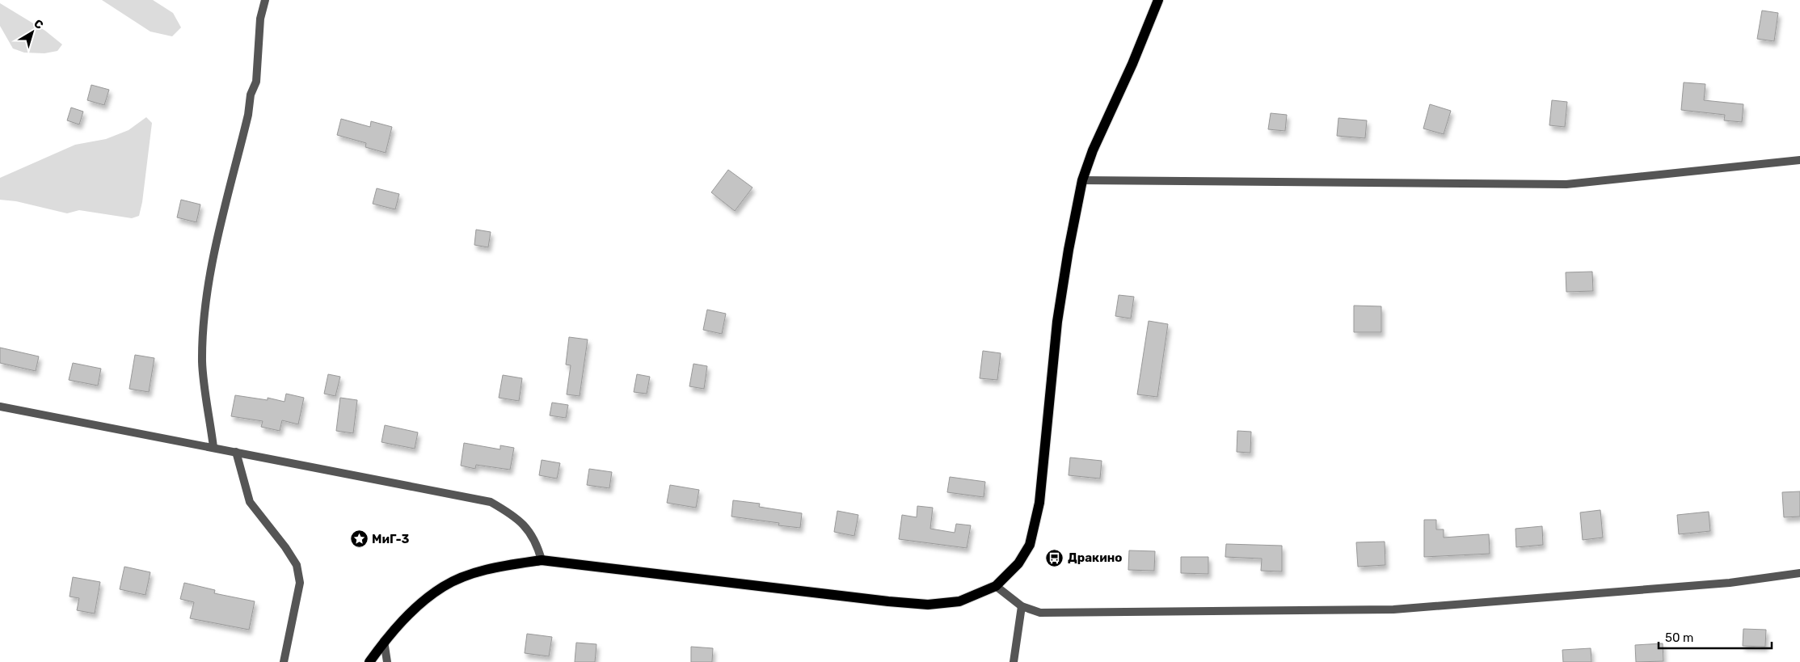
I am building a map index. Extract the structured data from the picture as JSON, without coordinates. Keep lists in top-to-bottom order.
{
  "places": {
    "place": ["МиГ-3"],
    "bus stop": ["Дракино"]
  },
  "scale_bar": "50 m",
  "north": "top right"
}
